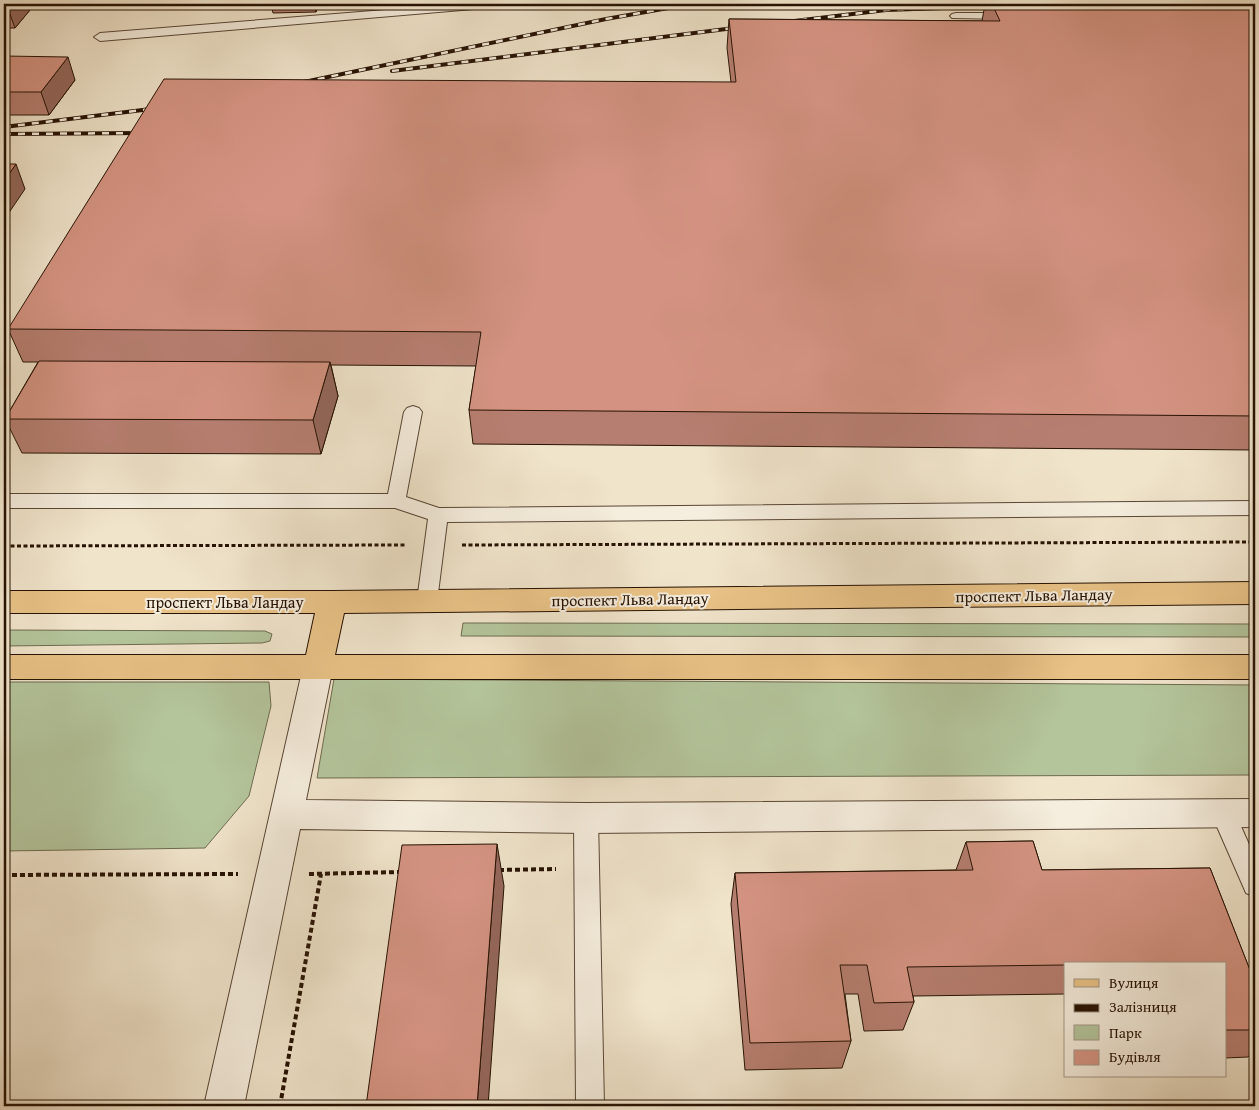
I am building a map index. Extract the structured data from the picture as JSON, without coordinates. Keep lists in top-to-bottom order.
{
  "streets": {
    "main road": ["проспект Льва Ландау"]
  },
  "legend": [
    "Вулиця",
    "Залізниця",
    "Парк",
    "Будівля"
  ]
}
